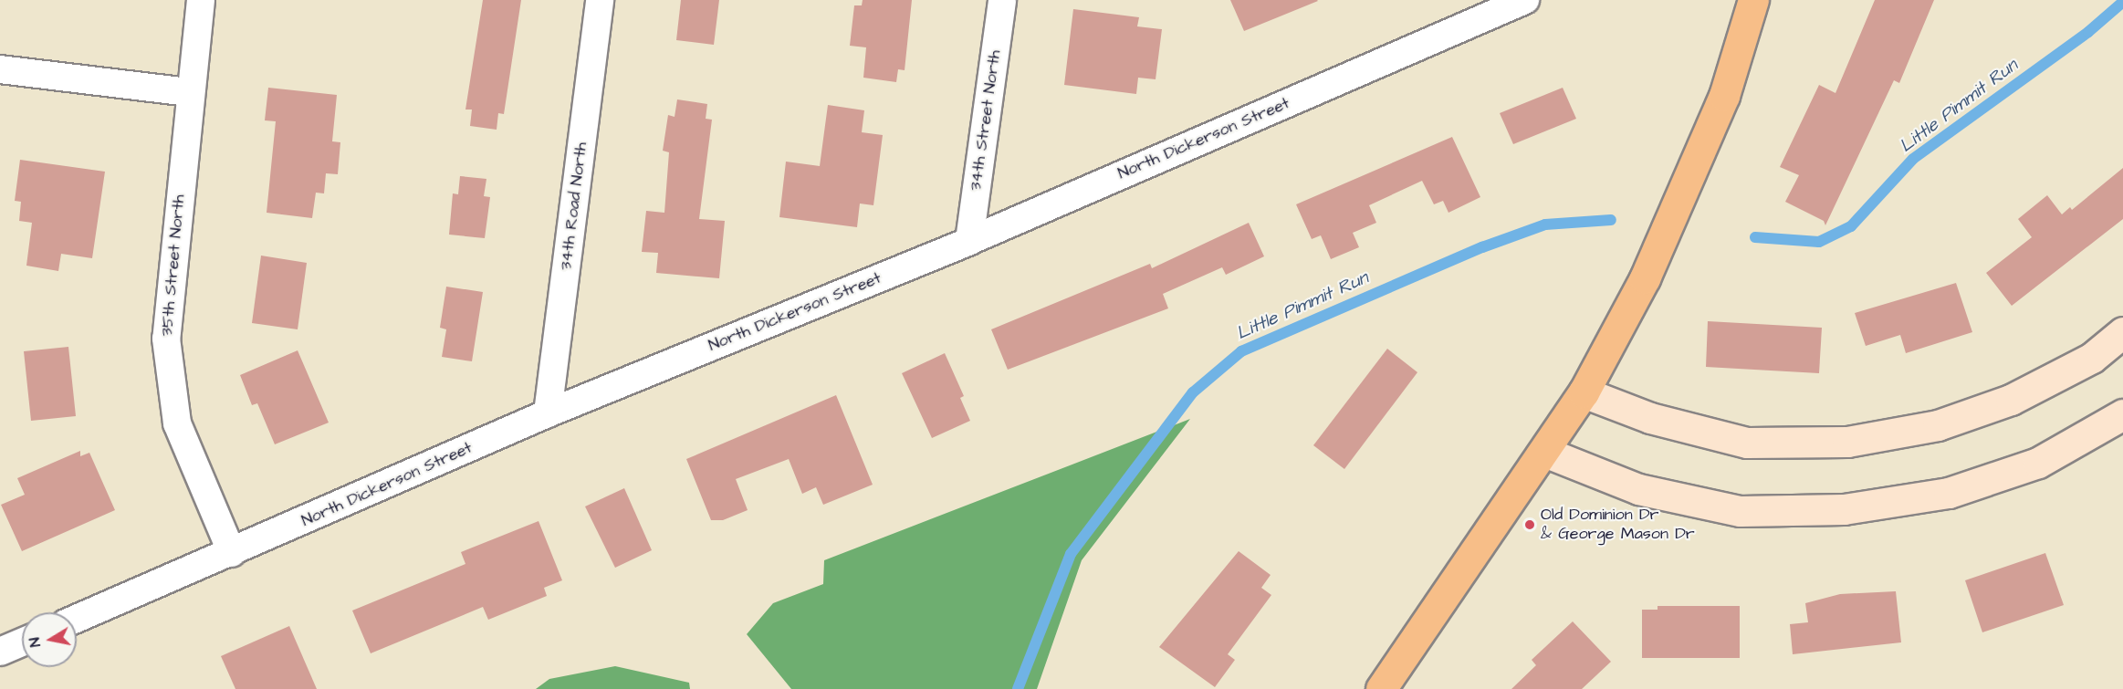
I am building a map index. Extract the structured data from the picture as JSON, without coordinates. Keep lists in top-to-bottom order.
{
  "streets": {
    "street": [
      "34th Street North",
      "North Dickerson Street",
      "34th Road North",
      "35th Street North"
    ]
  },
  "crossings": [
    ["34th Street North", "North Dickerson Street"],
    ["North Dickerson Street", "34th Road North"],
    ["North Dickerson Street", "35th Street North"]
  ],
  "water": ["Little Pimmit Run"],
  "places": ["Old Dominion Dr & George Mason Dr"],
  "north": "left"
}
